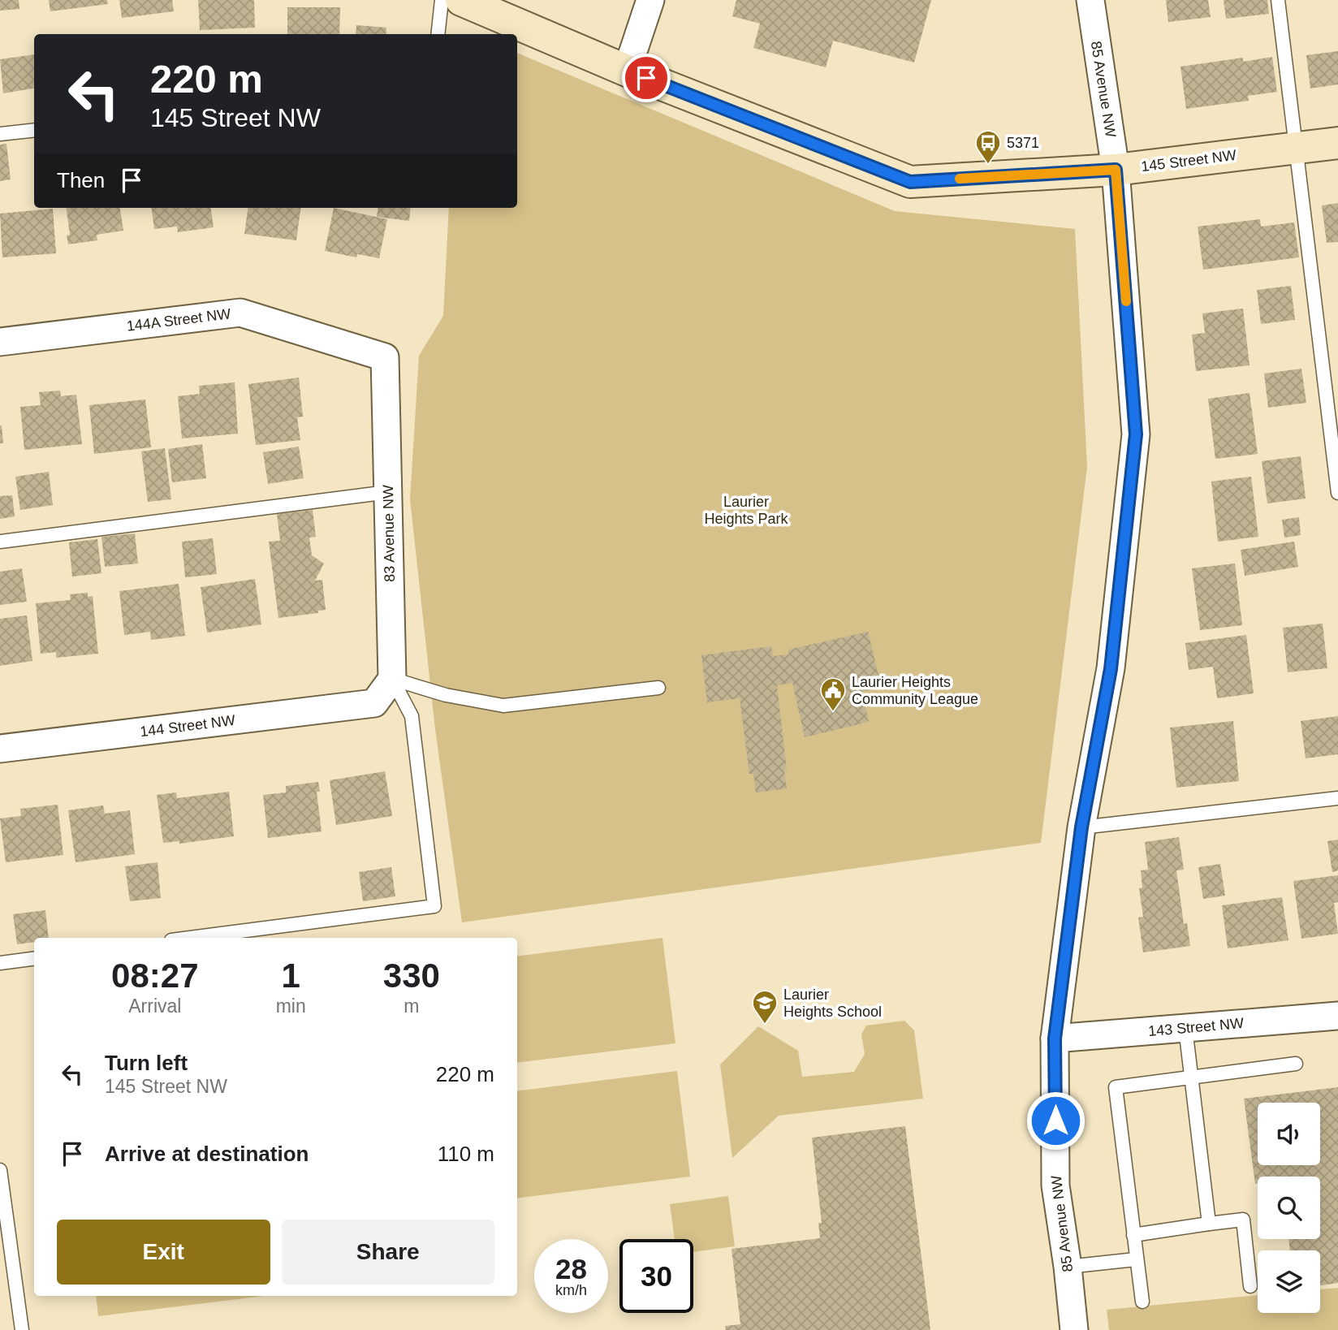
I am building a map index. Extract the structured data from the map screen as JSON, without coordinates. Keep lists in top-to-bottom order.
{
  "streets": {
    "street": [
      "85 Avenue NW",
      "145 Street NW",
      "144A Street NW",
      "83 Avenue NW",
      "144 Street NW",
      "143 Street NW"
    ]
  },
  "crossings": [
    ["85 Avenue NW", "145 Street NW"],
    ["85 Avenue NW", "143 Street NW"],
    ["144A Street NW", "83 Avenue NW"],
    ["83 Avenue NW", "144 Street NW"]
  ],
  "parks": ["Laurier Heights Park"],
  "places": {
    "bus stop": ["5371"],
    "public building": ["Laurier Heights Community League"],
    "school or university": ["Laurier Heights School"]
  },
  "page": {
    "turn": ["220 m", "145 Street NW"],
    "then": "Then",
    "eta": [
      "08:27",
      "Arrival",
      "1",
      "min",
      "330",
      "m"
    ],
    "list": [
      {
        "name": "Turn left",
        "note": "145 Street NW",
        "value": "220 m"
      },
      {
        "name": "Arrive at destination",
        "value": "110 m"
      }
    ],
    "buttons": ["Exit", "Share"],
    "speed": "28 km/h",
    "limit": "30"
  }
}
